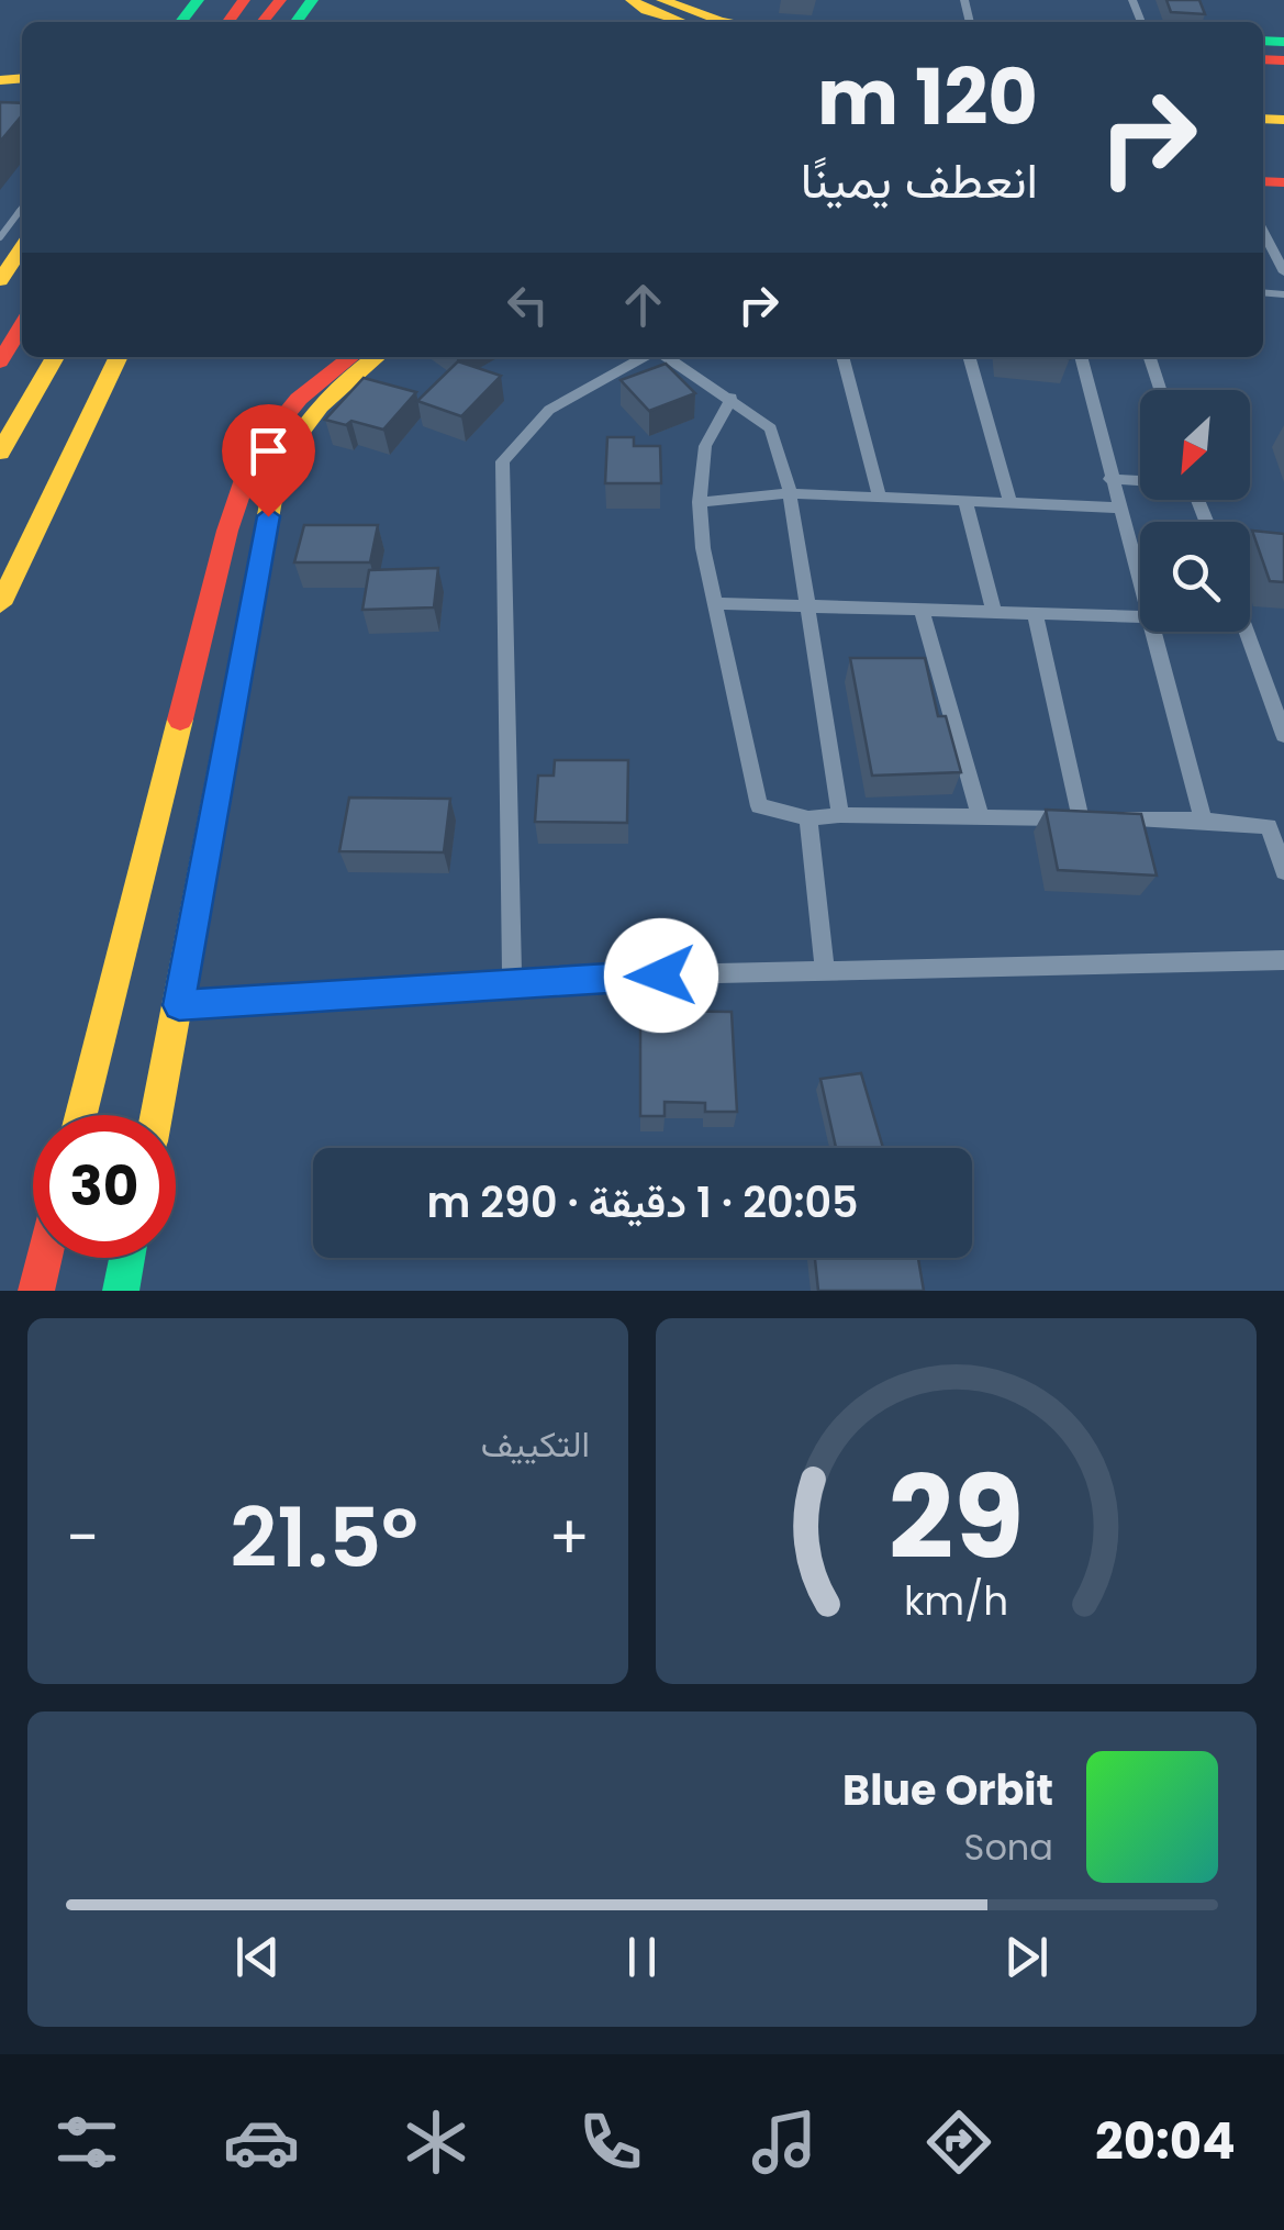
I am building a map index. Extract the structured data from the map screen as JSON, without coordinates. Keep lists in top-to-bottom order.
{
  "north": "bottom left",
  "page": {
    "turn": ["120 m", "انعطف يمينًا"],
    "limit": "30",
    "trip": "20:05 · 1 دقيقة · 290 m",
    "tile": "التكييف",
    "heat": ["−", "21.5°", "+"],
    "song": ["Blue Orbit", "Sona"],
    "tabs": "20:04",
    "gauge": ["29", "km/h"]
  }
}
